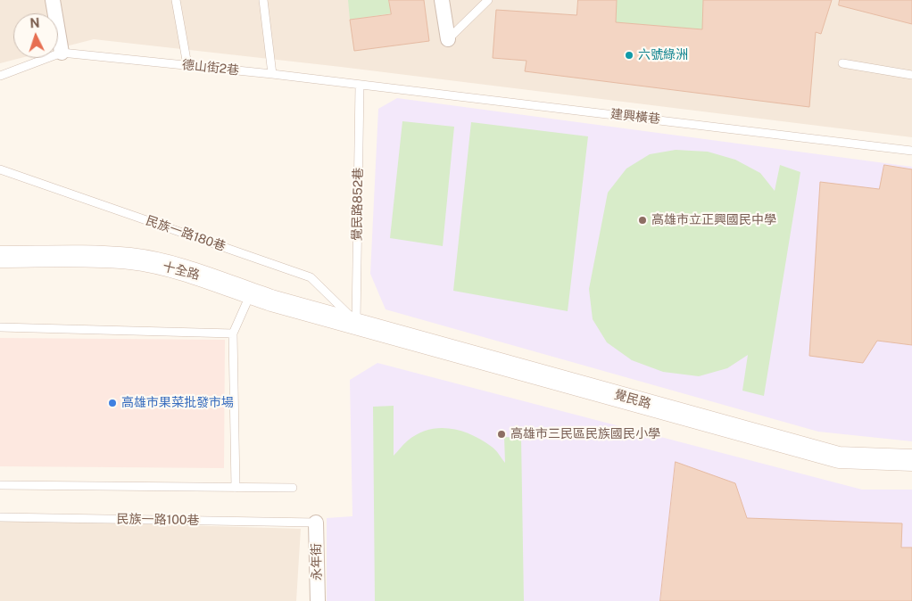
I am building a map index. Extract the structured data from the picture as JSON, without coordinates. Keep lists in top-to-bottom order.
{
  "streets": {
    "street": ["十全路", "覺民路", "永年街"],
    "lane": [
      "德山街2巷",
      "建興橫巷",
      "覺民路852巷",
      "民族一路180巷",
      "民族一路100巷"
    ]
  },
  "crossings": [
    ["德山街2巷", "建興橫巷"],
    ["德山街2巷", "覺民路852巷"],
    ["建興橫巷", "覺民路852巷"],
    ["覺民路852巷", "民族一路180巷"],
    ["覺民路852巷", "十全路"],
    ["覺民路852巷", "覺民路"],
    ["民族一路180巷", "十全路"],
    ["民族一路180巷", "覺民路"],
    ["十全路", "覺民路"],
    ["民族一路100巷", "永年街"]
  ],
  "places": [
    "六號綠洲",
    "高雄市立正興國民中學",
    "高雄市果菜批發市場",
    "高雄市三民區民族國民小學"
  ],
  "north": "top"
}
